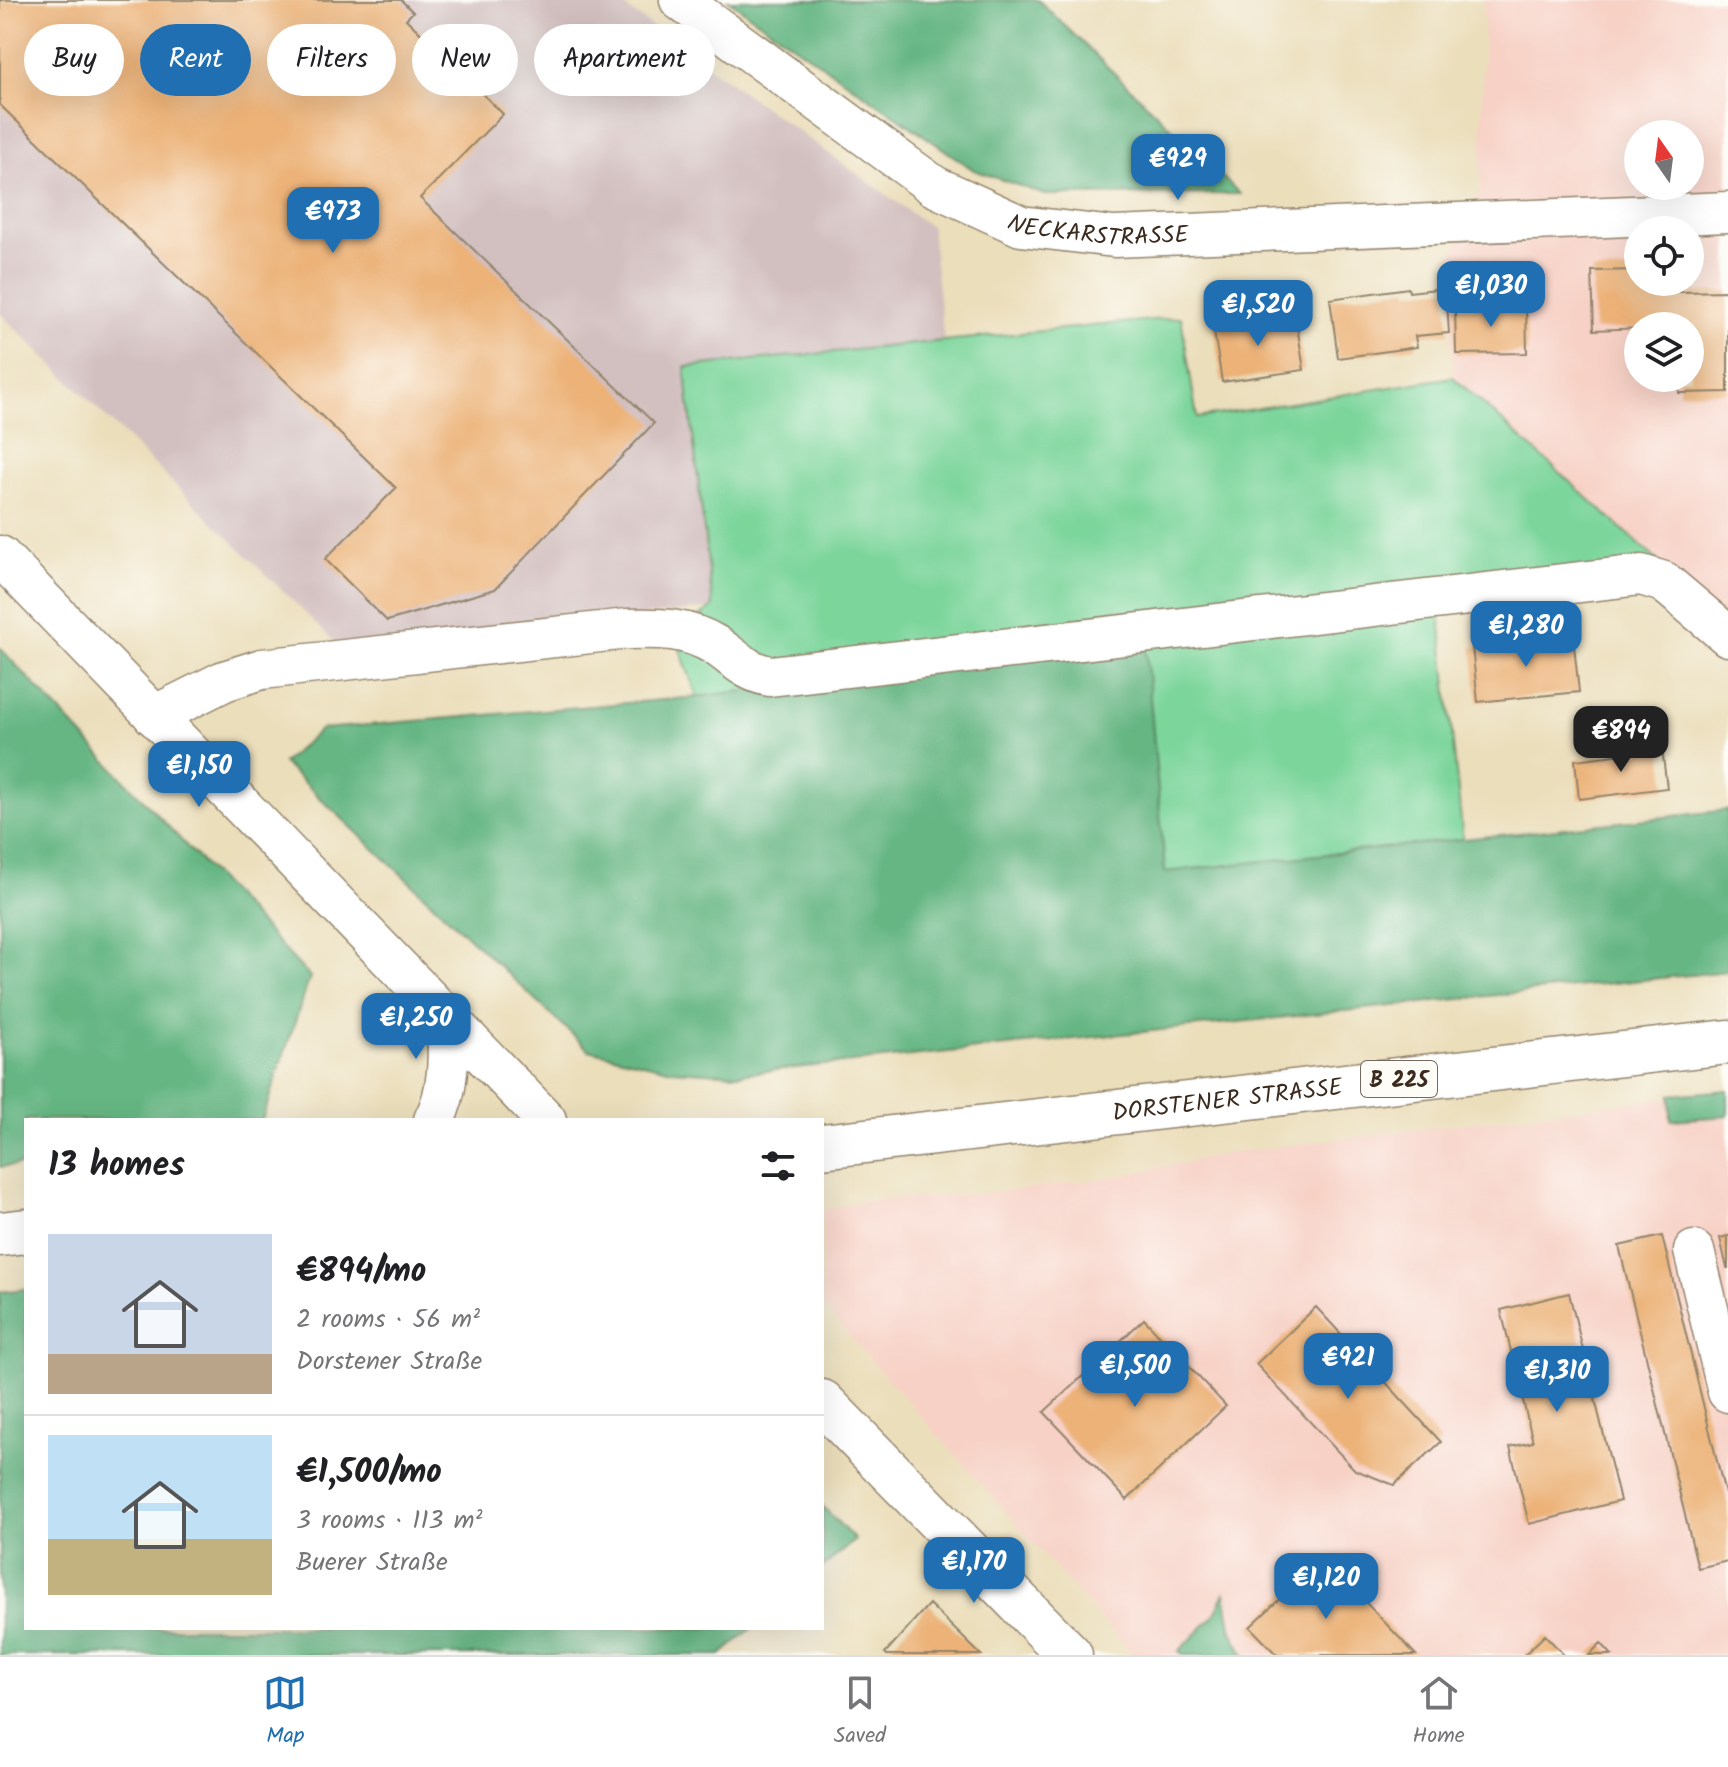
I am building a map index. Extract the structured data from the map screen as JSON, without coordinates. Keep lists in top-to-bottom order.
{
  "streets": {
    "main road": ["B 225", "DORSTENER STRASSE"],
    "street": ["NECKARSTRASSE"]
  },
  "north": "top",
  "page": {
    "chip": [
      "Buy",
      "Rent",
      "Filters",
      "New",
      "Apartment"
    ],
    "price": [
      "€929",
      "€973",
      "€1,030",
      "€1,520",
      "€1,280",
      "€894",
      "€1,150",
      "€1,250",
      "€921",
      "€1,500",
      "€1,310",
      "€1,170",
      "€1,120"
    ],
    "heading": "13 homes",
    "list": [
      {
        "name": "€894/mo",
        "note": "2 rooms · 56 m² · Dorstener Straße"
      },
      {
        "name": "€1,500/mo",
        "note": "3 rooms · 113 m² · Buerer Straße"
      }
    ],
    "tabs": ["Map", "Saved", "Home"]
  }
}
